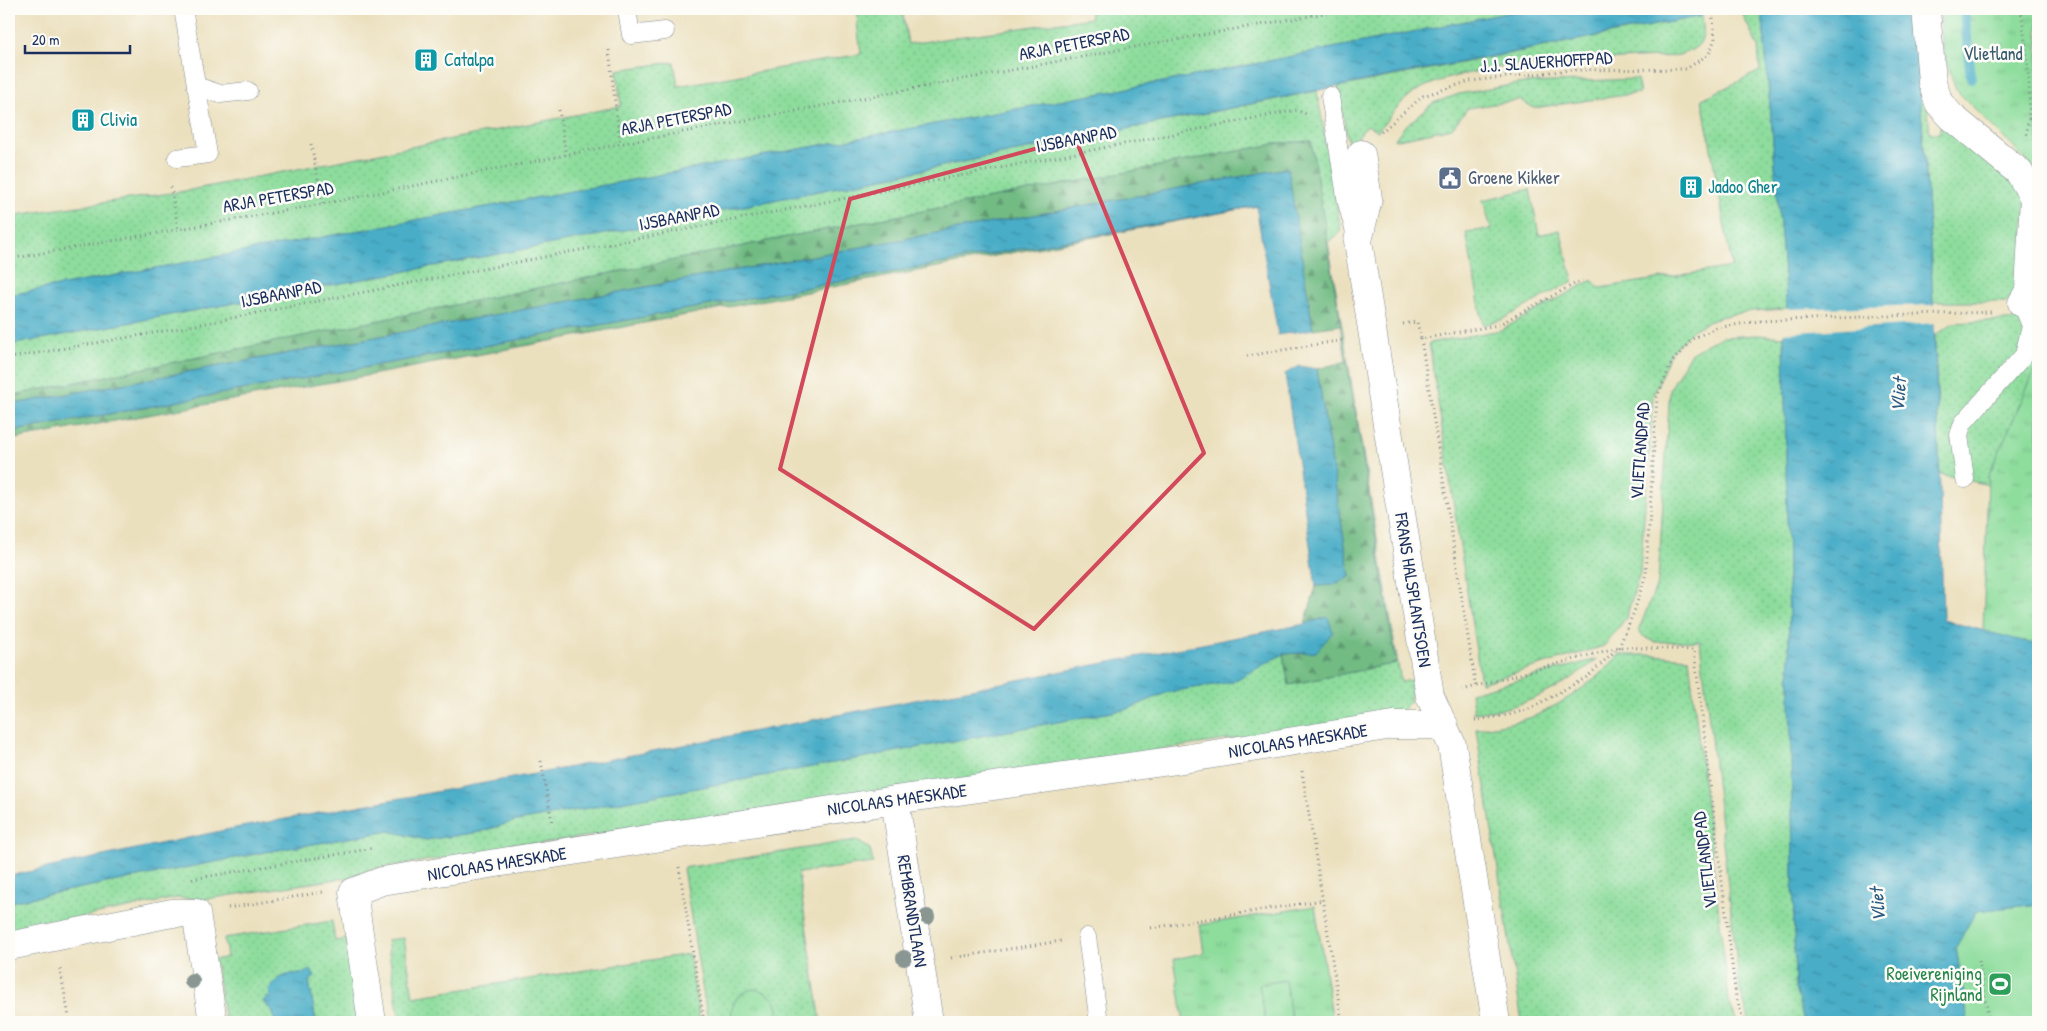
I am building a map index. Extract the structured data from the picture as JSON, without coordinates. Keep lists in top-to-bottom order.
{
  "streets": {
    "street": ["FRANS HALSPLANTSOEN", "NICOLAAS MAESKADE", "REMBRANDTLAAN"],
    "path": [
      "ARJA PETERSPAD",
      "J.J. SLAUERHOFFPAD",
      "IJSBAANPAD",
      "VLIETLANDPAD"
    ]
  },
  "crossings": [
    ["J.J. SLAUERHOFFPAD", "IJSBAANPAD"],
    ["J.J. SLAUERHOFFPAD", "FRANS HALSPLANTSOEN"],
    ["IJSBAANPAD", "FRANS HALSPLANTSOEN"],
    ["VLIETLANDPAD", "FRANS HALSPLANTSOEN"],
    ["VLIETLANDPAD", "NICOLAAS MAESKADE"],
    ["FRANS HALSPLANTSOEN", "NICOLAAS MAESKADE"],
    ["NICOLAAS MAESKADE", "REMBRANDTLAAN"]
  ],
  "water": ["Vliet"],
  "parks": ["Vlietland"],
  "places": {
    "building": ["Catalpa", "Clivia", "Jadoo Gher"],
    "public building": ["Groene Kikker"],
    "sports": ["Roeivereniging Rijnland"]
  },
  "scale_bar": "20 m"
}
